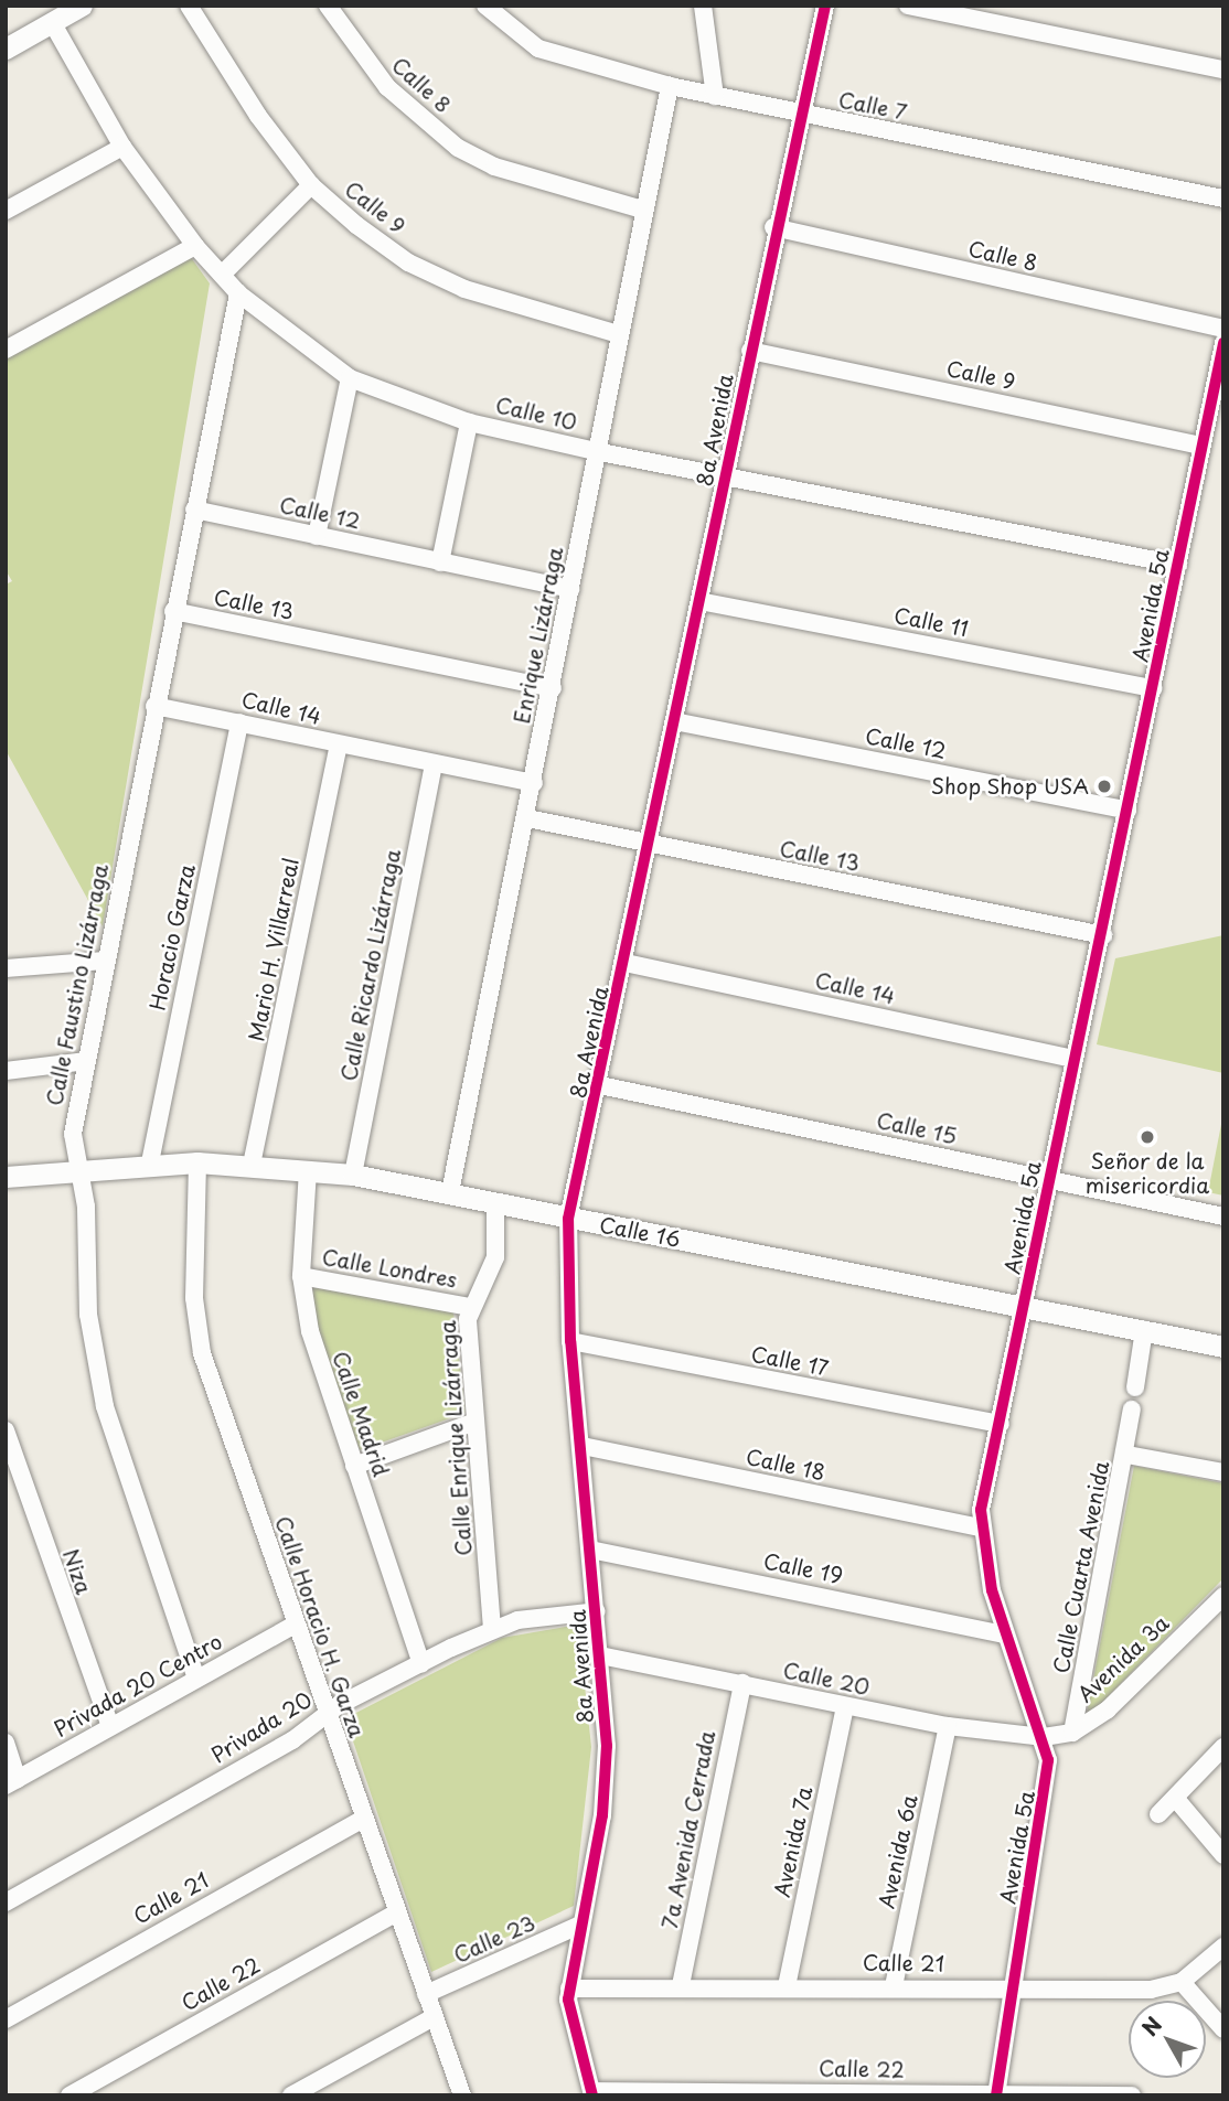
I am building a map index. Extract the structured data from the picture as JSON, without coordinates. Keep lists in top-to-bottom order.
{
  "streets": {
    "street": [
      "Calle 8",
      "Calle 7",
      "Calle 9",
      "Calle 10",
      "8a Avenida",
      "Calle 12",
      "Calle 13",
      "Avenida 5a",
      "Calle 11",
      "Enrique Lizárraga",
      "Calle 14",
      "Horacio Garza",
      "Mario H. Villarreal",
      "Calle Ricardo Lizárraga",
      "Calle Faustino Lizárraga",
      "Calle 15",
      "Calle 16",
      "Calle Londres",
      "Calle 17",
      "Calle Madrid",
      "Calle Enrique Lizárraga",
      "Calle 18",
      "Calle Cuarta Avenida",
      "Calle 19",
      "Niza",
      "Calle Horacio H. Garza",
      "Avenida 3a",
      "Calle 20",
      "Privada 20 Centro",
      "Privada 20",
      "7a Avenida Cerrada",
      "Avenida 7a",
      "Avenida 6a",
      "Calle 21",
      "Calle 23",
      "Calle 22"
    ]
  },
  "crossings": [
    ["Calle 8", "8a Avenida"],
    ["Calle 8", "Enrique Lizárraga"],
    ["Calle 7", "8a Avenida"],
    ["Calle 7", "Enrique Lizárraga"],
    ["Calle 9", "8a Avenida"],
    ["Calle 9", "Avenida 5a"],
    ["Calle 9", "Enrique Lizárraga"],
    ["Calle 10", "8a Avenida"],
    ["Calle 10", "Avenida 5a"],
    ["Calle 10", "Enrique Lizárraga"],
    ["Calle 10", "Calle Faustino Lizárraga"],
    ["8a Avenida", "Calle 12"],
    ["8a Avenida", "Calle 13"],
    ["8a Avenida", "Calle 11"],
    ["8a Avenida", "Calle 14"],
    ["8a Avenida", "Calle 15"],
    ["8a Avenida", "Calle 16"],
    ["8a Avenida", "Calle 17"],
    ["8a Avenida", "Calle 18"],
    ["8a Avenida", "Calle 19"],
    ["8a Avenida", "Calle 20"],
    ["8a Avenida", "Privada 20"],
    ["8a Avenida", "Calle 21"],
    ["8a Avenida", "Calle 23"],
    ["8a Avenida", "Calle 22"],
    ["Calle 12", "Avenida 5a"],
    ["Calle 12", "Enrique Lizárraga"],
    ["Calle 12", "Calle Faustino Lizárraga"],
    ["Calle 13", "Avenida 5a"],
    ["Calle 13", "Enrique Lizárraga"],
    ["Calle 13", "Calle Faustino Lizárraga"],
    ["Avenida 5a", "Calle 11"],
    ["Avenida 5a", "Calle 14"],
    ["Avenida 5a", "Calle 15"],
    ["Avenida 5a", "Calle 16"],
    ["Avenida 5a", "Calle 17"],
    ["Avenida 5a", "Calle 18"],
    ["Avenida 5a", "Calle 19"],
    ["Avenida 5a", "Avenida 3a"],
    ["Avenida 5a", "Calle 20"],
    ["Avenida 5a", "Calle 21"],
    ["Avenida 5a", "Calle 22"],
    ["Enrique Lizárraga", "Calle 14"],
    ["Enrique Lizárraga", "Calle 16"],
    ["Calle 14", "Horacio Garza"],
    ["Calle 14", "Mario H. Villarreal"],
    ["Calle 14", "Calle Ricardo Lizárraga"],
    ["Calle 14", "Calle Faustino Lizárraga"],
    ["Horacio Garza", "Calle 16"],
    ["Mario H. Villarreal", "Calle 16"],
    ["Calle Ricardo Lizárraga", "Calle 16"],
    ["Calle Faustino Lizárraga", "Calle 16"],
    ["Calle Faustino Lizárraga", "Privada 20 Centro"],
    ["Calle 16", "Calle Madrid"],
    ["Calle 16", "Calle Enrique Lizárraga"],
    ["Calle 16", "Calle Horacio H. Garza"],
    ["Calle Londres", "Calle Madrid"],
    ["Calle Londres", "Calle Enrique Lizárraga"],
    ["Calle Madrid", "Privada 20"],
    ["Calle Enrique Lizárraga", "Privada 20"],
    ["Calle Cuarta Avenida", "Avenida 3a"],
    ["Niza", "Privada 20 Centro"],
    ["Calle Horacio H. Garza", "Privada 20 Centro"],
    ["Calle Horacio H. Garza", "Privada 20"],
    ["Calle Horacio H. Garza", "Calle 21"],
    ["Calle Horacio H. Garza", "Calle 23"],
    ["Calle Horacio H. Garza", "Calle 22"],
    ["Avenida 3a", "Calle 20"],
    ["Calle 20", "7a Avenida Cerrada"],
    ["Calle 20", "Avenida 7a"],
    ["Calle 20", "Avenida 6a"],
    ["7a Avenida Cerrada", "Calle 21"],
    ["Avenida 7a", "Calle 21"],
    ["Avenida 6a", "Calle 21"]
  ],
  "places": ["Shop Shop USA", "Señor de la misericordia"],
  "north": "top left"
}
